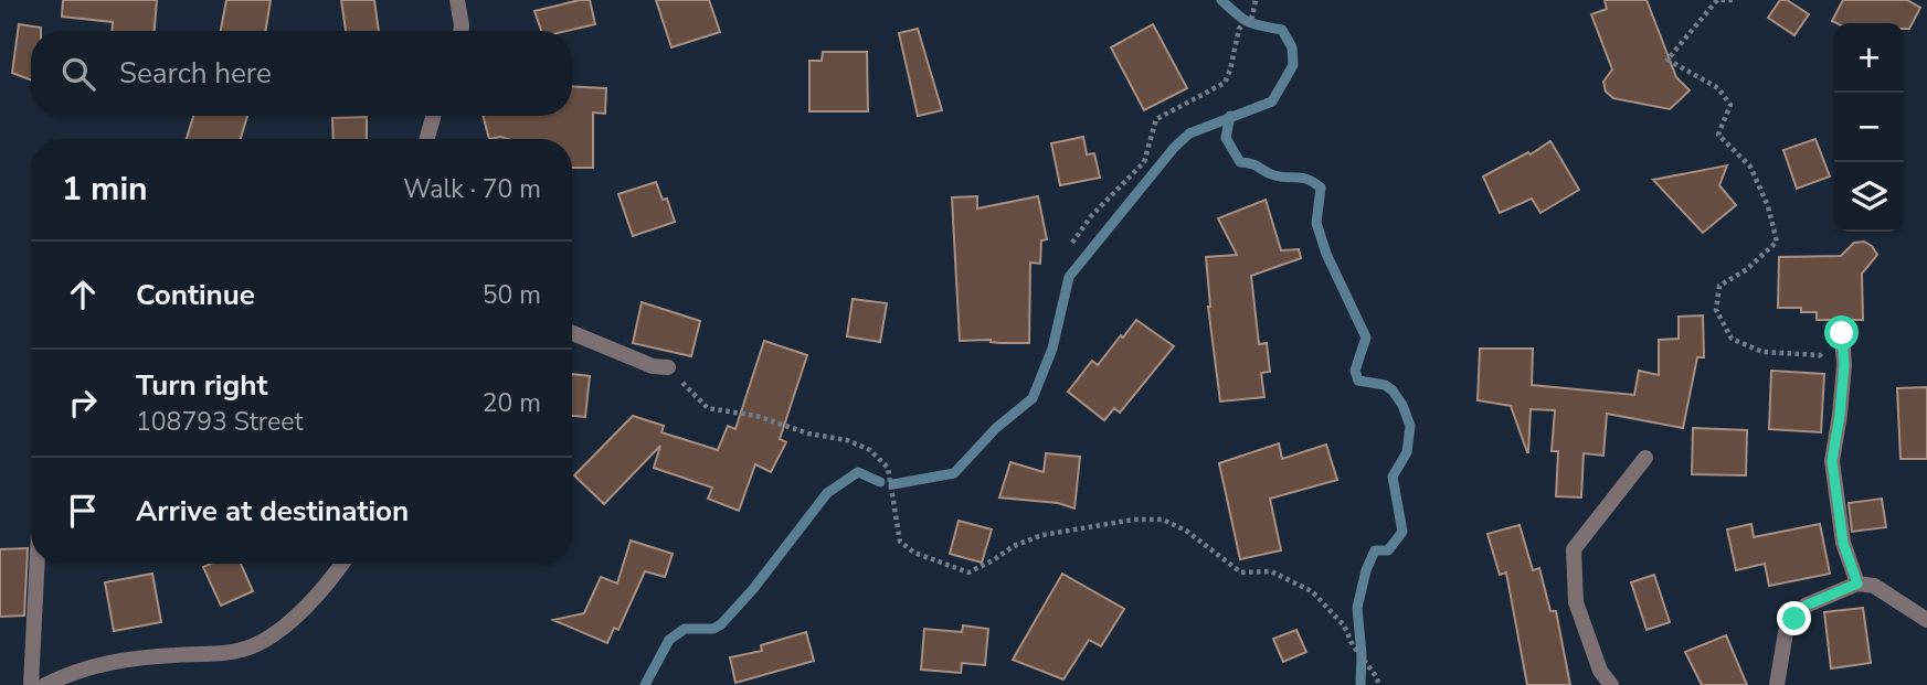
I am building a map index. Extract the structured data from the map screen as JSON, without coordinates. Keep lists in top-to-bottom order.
{
  "page": {
    "map_buttons": ["+", "−"],
    "search": "Search here",
    "heading": ["1 min", "Walk · 70 m"],
    "list": [
      ["Continue", "50 m"],
      ["Turn right", "108793 Street", "20 m"],
      "Arrive at destination"
    ]
  }
}
